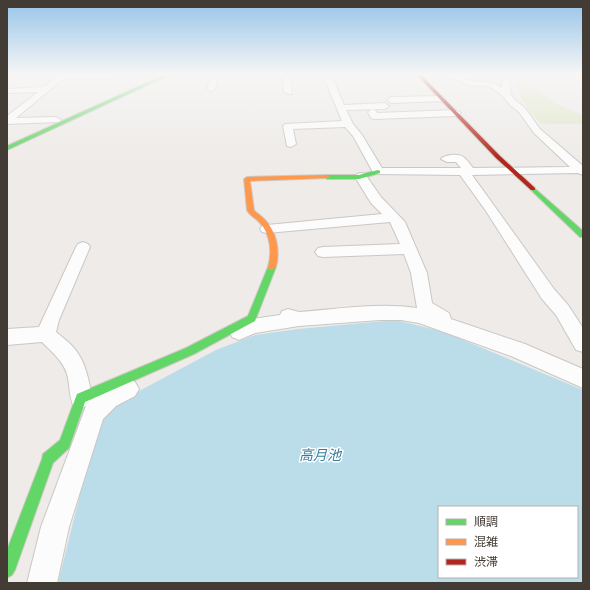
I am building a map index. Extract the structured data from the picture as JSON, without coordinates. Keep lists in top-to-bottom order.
{
  "water": ["高月池"],
  "legend": ["順調", "混雑", "渋滞"]
}
